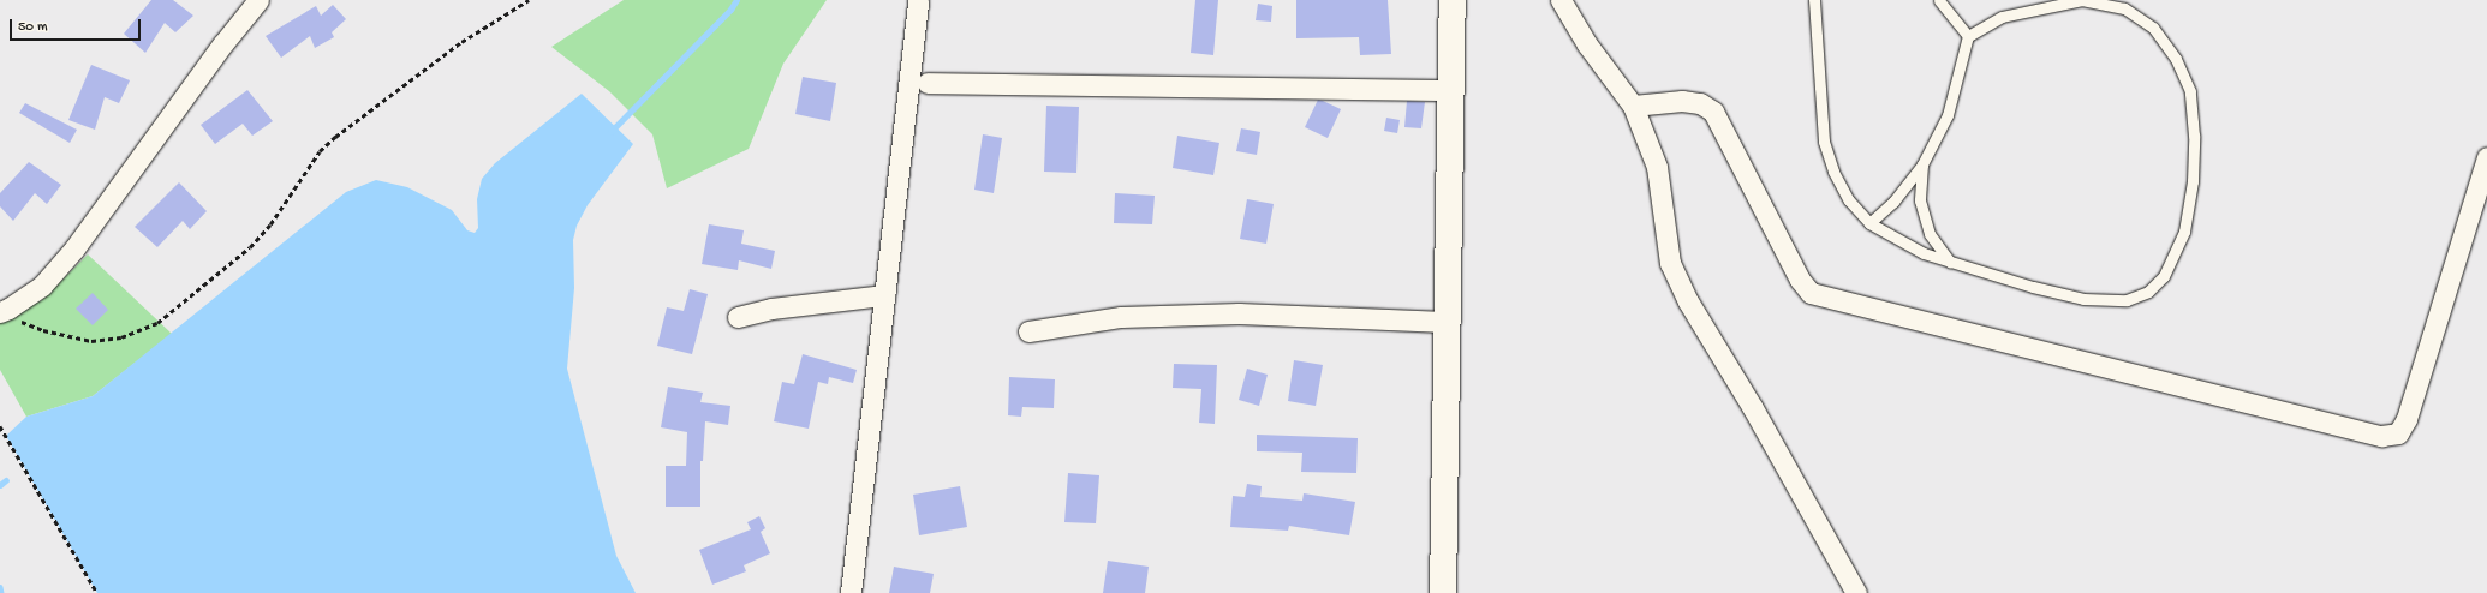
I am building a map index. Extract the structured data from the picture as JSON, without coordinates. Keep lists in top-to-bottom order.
{
  "scale_bar": "50 m"
}
